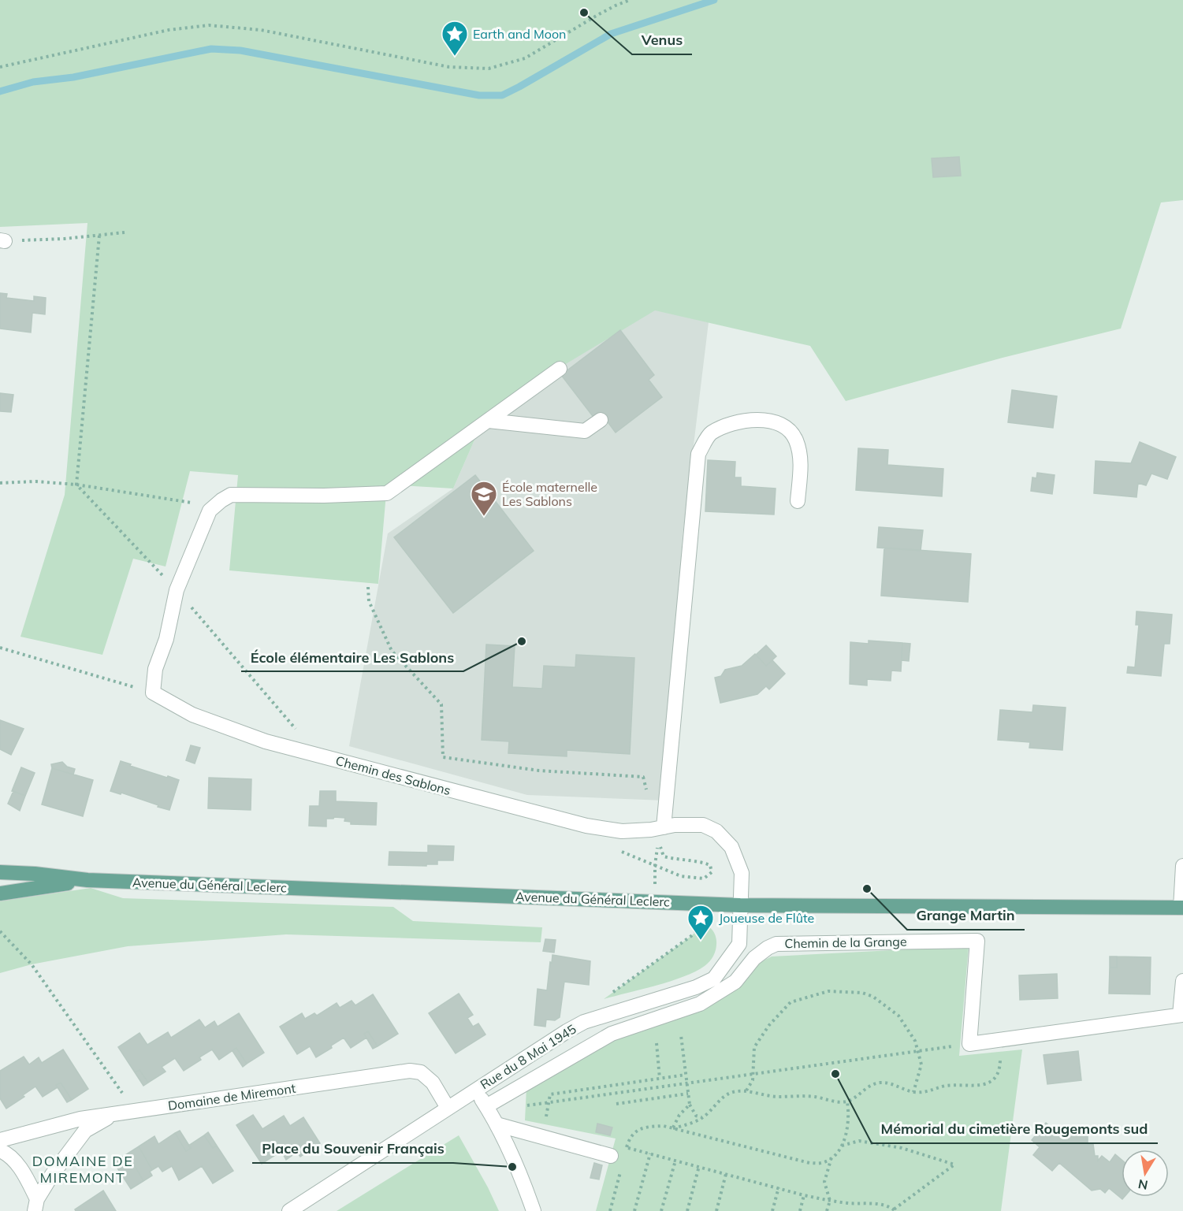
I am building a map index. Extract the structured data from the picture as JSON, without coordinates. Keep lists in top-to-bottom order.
{
  "streets": {
    "main road": ["Avenue du Général Leclerc"],
    "street": [
      "Chemin des Sablons",
      "Chemin de la Grange",
      "Rue du 8 Mai 1945",
      "Domaine de Miremont"
    ]
  },
  "crossings": [
    ["Chemin des Sablons", "Avenue du Général Leclerc"],
    ["Chemin des Sablons", "Rue du 8 Mai 1945"],
    ["Avenue du Général Leclerc", "Rue du 8 Mai 1945"],
    ["Rue du 8 Mai 1945", "Domaine de Miremont"]
  ],
  "districts": ["DOMAINE DE MIREMONT"],
  "places": {
    "other": [
      "Venus",
      "École élémentaire Les Sablons",
      "Grange Martin",
      "Mémorial du cimetière Rougemonts sud",
      "Place du Souvenir Français"
    ],
    "place": ["Earth and Moon", "Joueuse de Flûte"],
    "school or university": ["École maternelle Les Sablons"]
  },
  "north": "bottom"
}
